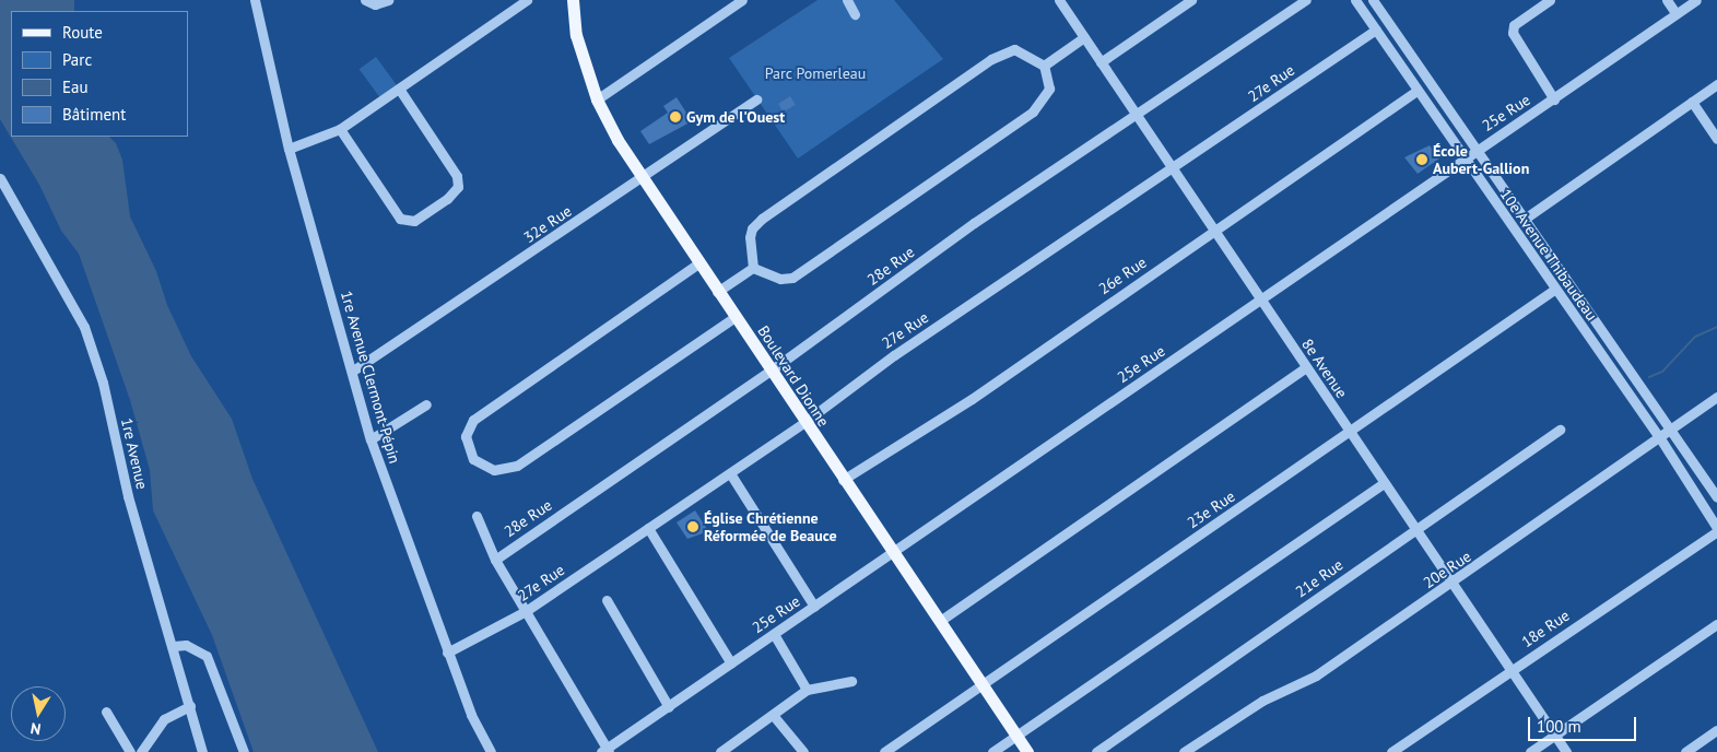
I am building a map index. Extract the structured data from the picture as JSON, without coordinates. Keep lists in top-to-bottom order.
{
  "streets": {
    "main road": ["Boulevard Dionne"],
    "street": [
      "27e Rue",
      "25e Rue",
      "32e Rue",
      "10e Avenue Thibaudeau",
      "28e Rue",
      "26e Rue",
      "8e Avenue",
      "1re Avenue Clermont-Pépin",
      "1re Avenue",
      "23e Rue",
      "20e Rue",
      "21e Rue",
      "18e Rue"
    ]
  },
  "crossings": [
    ["27e Rue", "10e Avenue Thibaudeau"],
    ["27e Rue", "8e Avenue"],
    ["27e Rue", "Boulevard Dionne"],
    ["27e Rue", "1re Avenue Clermont-Pépin"],
    ["25e Rue", "10e Avenue Thibaudeau"],
    ["25e Rue", "8e Avenue"],
    ["25e Rue", "Boulevard Dionne"],
    ["32e Rue", "Boulevard Dionne"],
    ["32e Rue", "1re Avenue Clermont-Pépin"],
    ["10e Avenue Thibaudeau", "26e Rue"],
    ["10e Avenue Thibaudeau", "23e Rue"],
    ["10e Avenue Thibaudeau", "20e Rue"],
    ["10e Avenue Thibaudeau", "18e Rue"],
    ["28e Rue", "8e Avenue"],
    ["28e Rue", "Boulevard Dionne"],
    ["26e Rue", "8e Avenue"],
    ["26e Rue", "Boulevard Dionne"],
    ["8e Avenue", "23e Rue"],
    ["8e Avenue", "20e Rue"],
    ["8e Avenue", "21e Rue"],
    ["8e Avenue", "18e Rue"],
    ["Boulevard Dionne", "23e Rue"]
  ],
  "parks": ["Parc Pomerleau"],
  "places": ["Gym de l'Ouest", "École Aubert-Gallion", "Église Chrétienne Réformée de Beauce"],
  "legend": [
    "Route",
    "Parc",
    "Eau",
    "Bâtiment"
  ],
  "scale_bar": "100 m",
  "north": "bottom"
}
